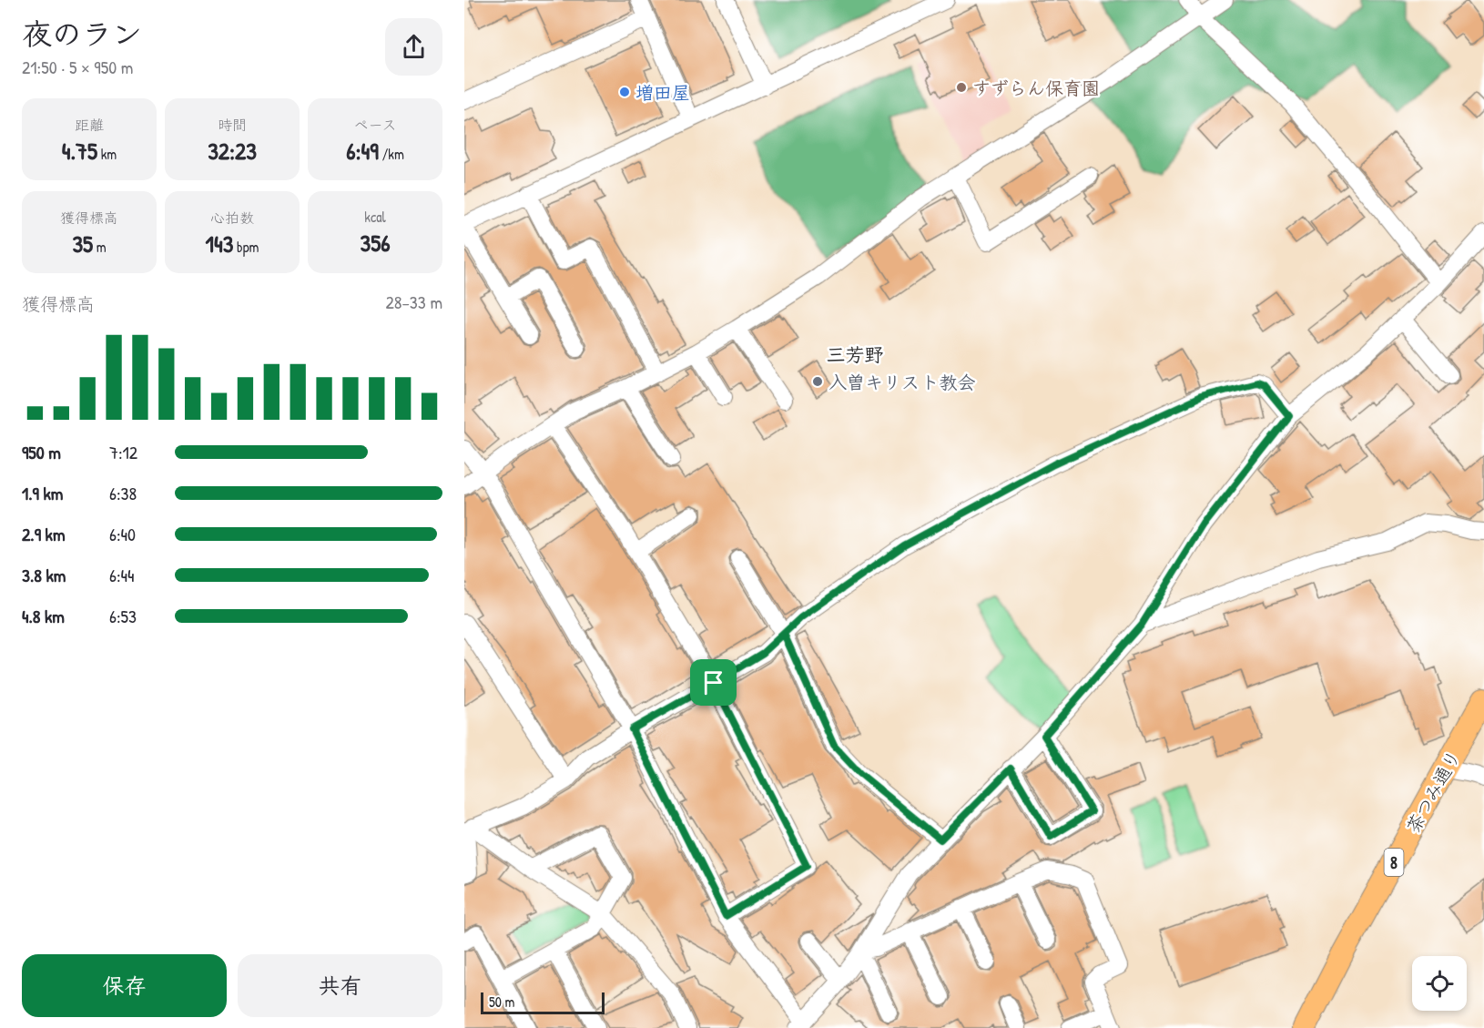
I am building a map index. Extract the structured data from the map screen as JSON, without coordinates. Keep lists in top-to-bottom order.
{
  "streets": {
    "main road": ["茶つみ通り", "8"]
  },
  "districts": ["三芳野"],
  "places": ["すずらん保育園", "増田屋", "入曽キリスト教会"],
  "scale_bar": "50 m",
  "page": {
    "heading": ["夜のラン", "21:50 · 5 × 950 m"],
    "stats": [
      ["距離", "4.75 km"],
      ["時間", "32:23"],
      ["ペース", "6:49 /km"],
      ["獲得標高", "35 m"],
      ["心拍数", "143 bpm"],
      ["kcal", "356"]
    ],
    "chart": ["獲得標高", "28–33 m"],
    "list": [
      {
        "name": "950 m",
        "note": "7:12"
      },
      {
        "name": "1.9 km",
        "note": "6:38"
      },
      {
        "name": "2.9 km",
        "note": "6:40"
      },
      {
        "name": "3.8 km",
        "note": "6:44"
      },
      {
        "name": "4.8 km",
        "note": "6:53"
      }
    ],
    "buttons": ["保存", "共有"],
    "scale": "50 m"
  }
}
